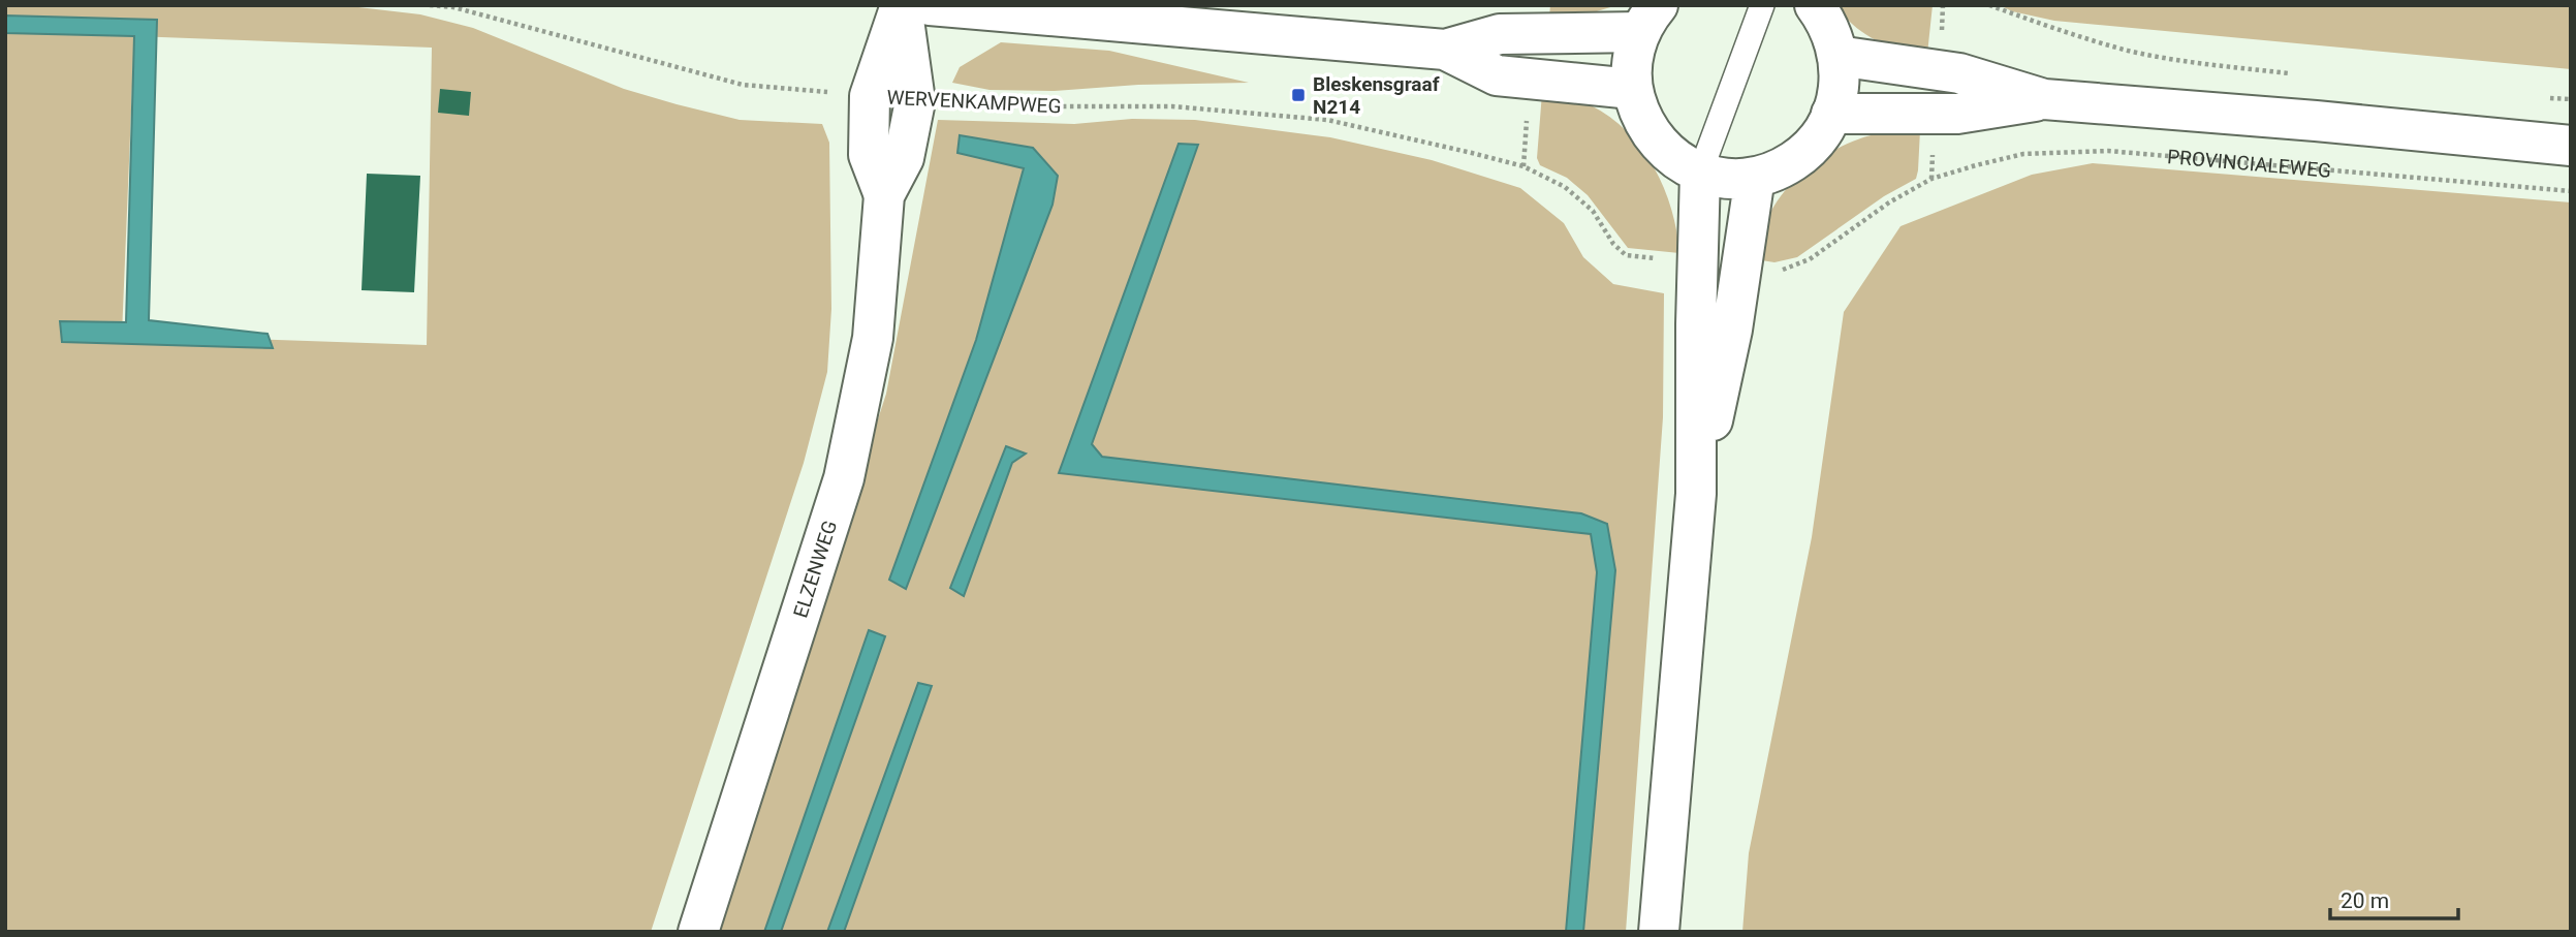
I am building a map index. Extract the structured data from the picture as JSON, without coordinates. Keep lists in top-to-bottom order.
{
  "streets": {
    "main road": ["ELZENWEG"],
    "path": ["WERVENKAMPWEG", "PROVINCIALEWEG"]
  },
  "crossings": [
    ["WERVENKAMPWEG", "ELZENWEG"]
  ],
  "places": {
    "transit": ["Bleskensgraaf N214"]
  },
  "scale_bar": "20 m"
}
